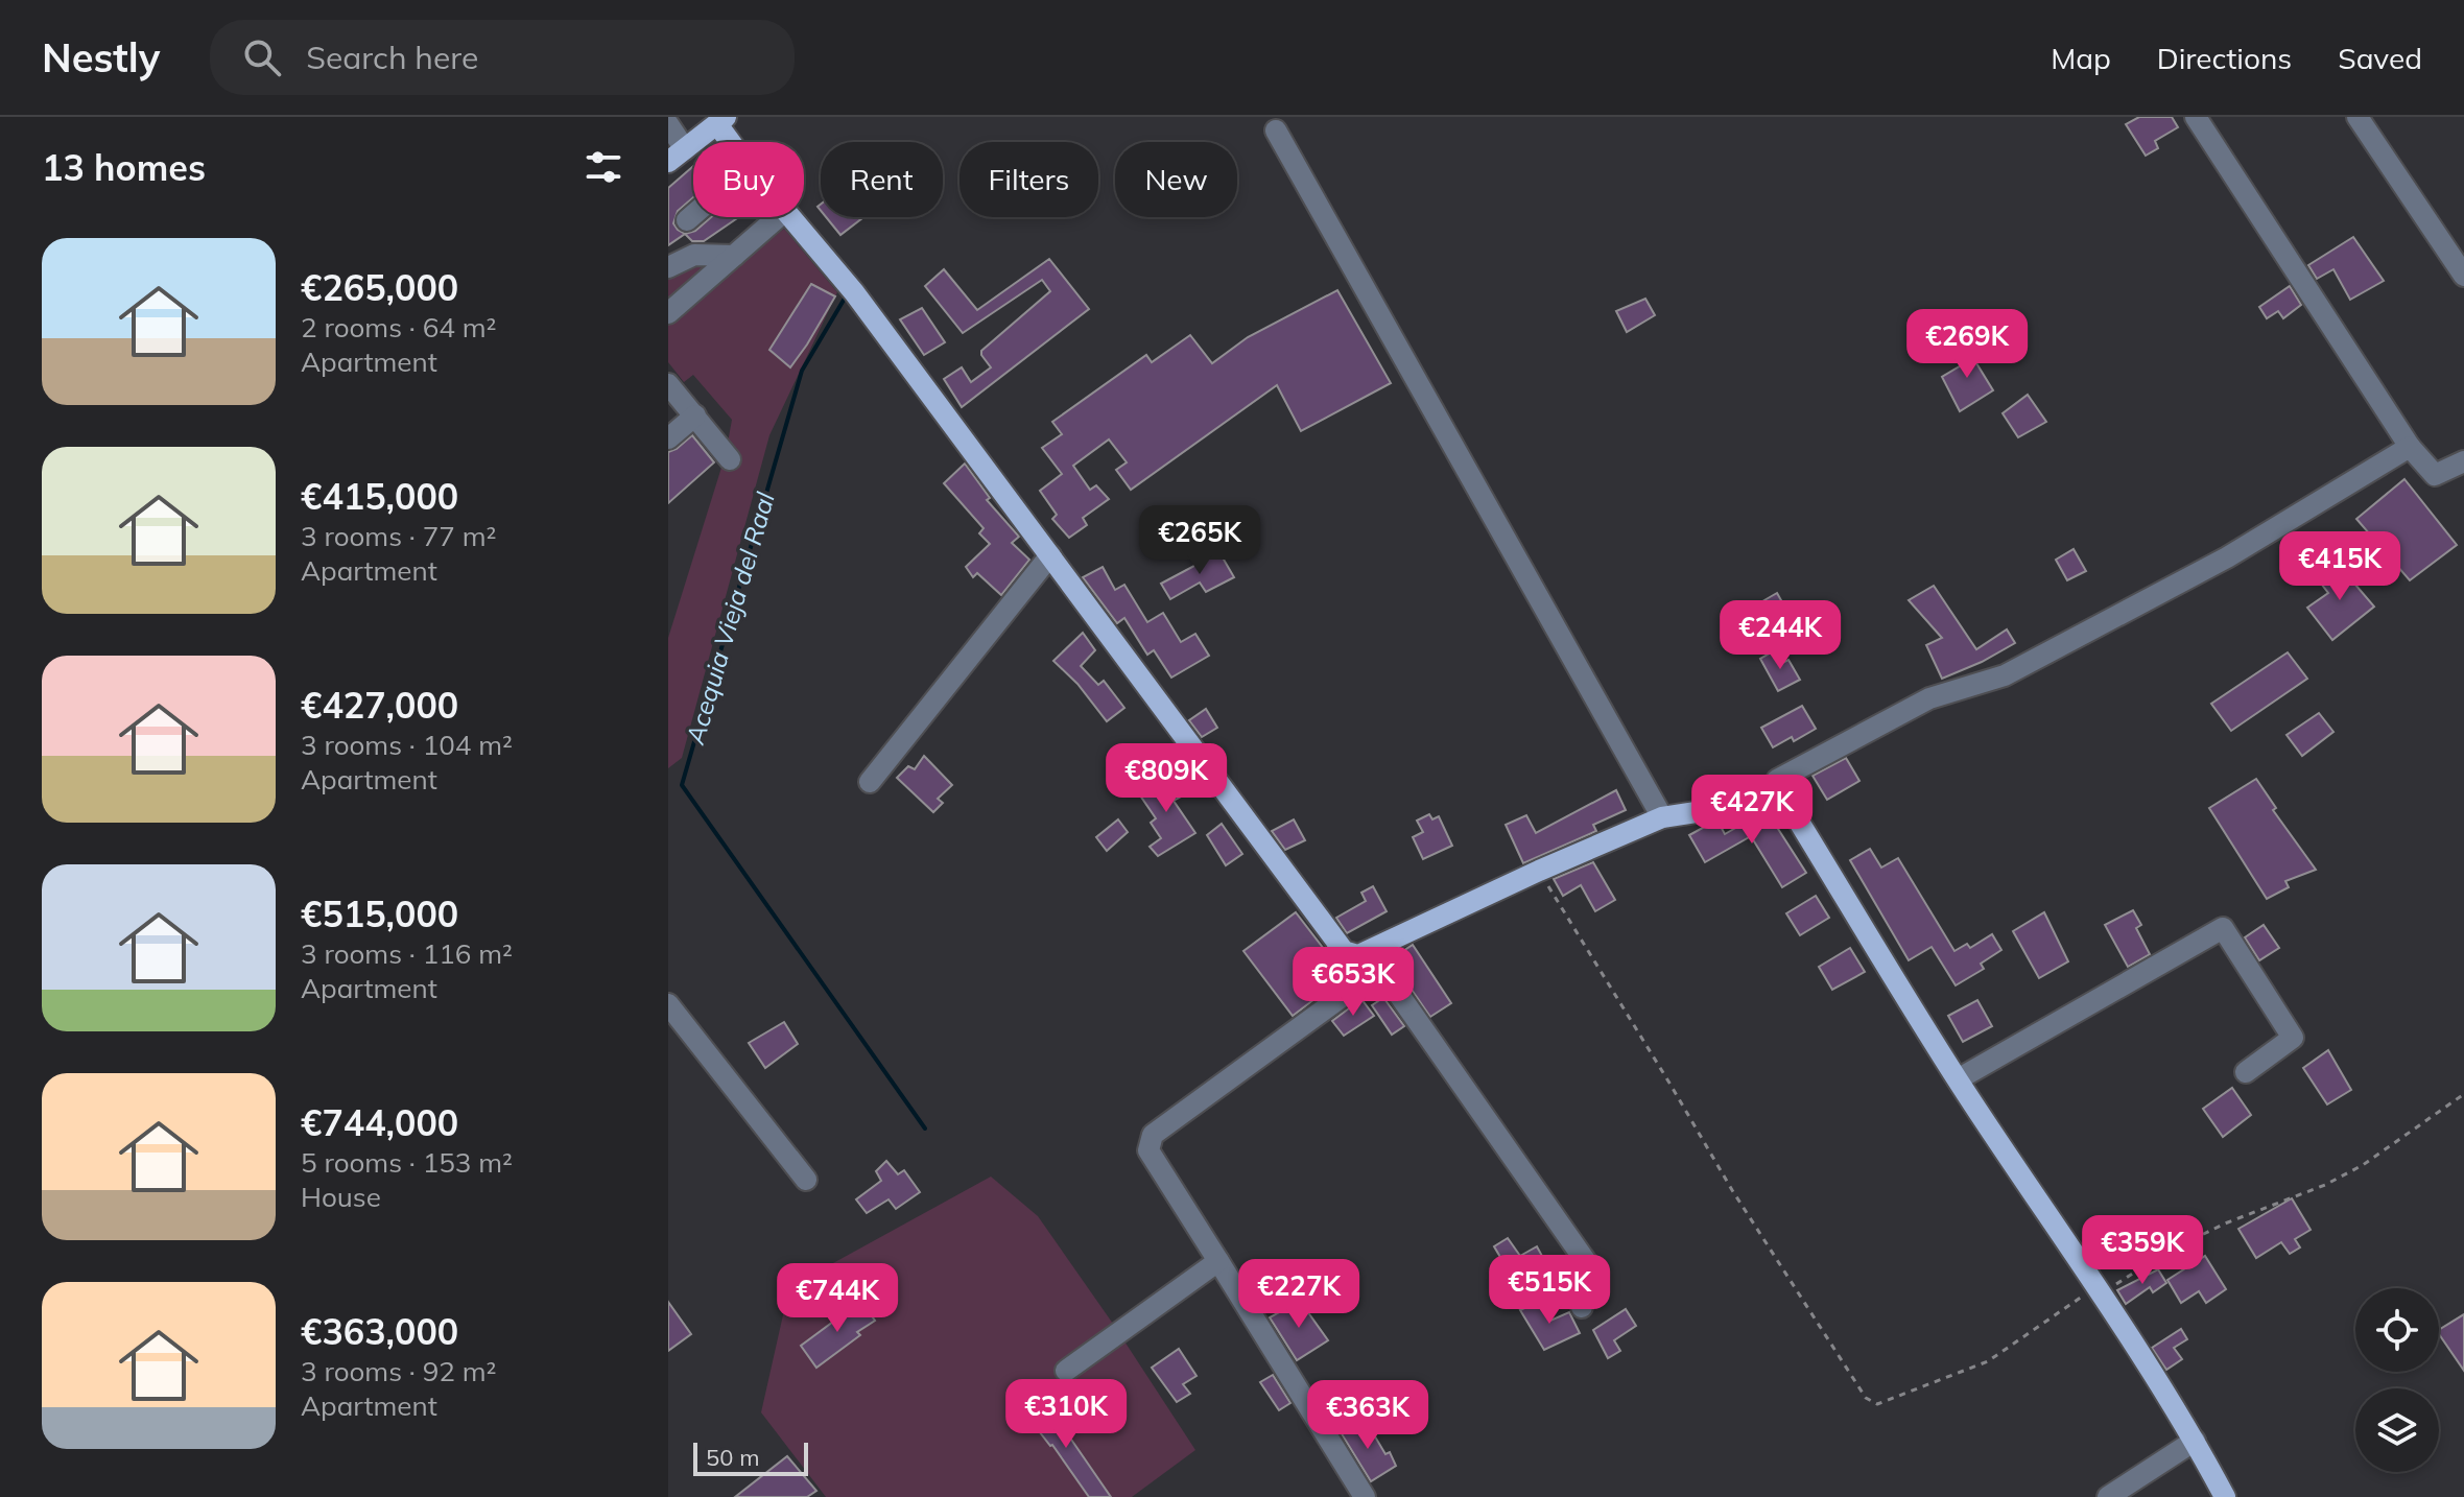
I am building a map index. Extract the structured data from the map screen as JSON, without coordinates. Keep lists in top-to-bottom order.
{
  "water": ["Acequia Vieja del Raal"],
  "scale_bar": "50 m",
  "page": {
    "header": "Nestly",
    "search": "Search here",
    "nav": ["Map", "Directions", "Saved"],
    "heading": "13 homes",
    "chip": [
      "Buy",
      "Rent",
      "Filters",
      "New"
    ],
    "list": [
      {
        "name": "€265,000",
        "note": "2 rooms · 64 m² · Apartment"
      },
      {
        "name": "€415,000",
        "note": "3 rooms · 77 m² · Apartment"
      },
      {
        "name": "€427,000",
        "note": "3 rooms · 104 m² · Apartment"
      },
      {
        "name": "€515,000",
        "note": "3 rooms · 116 m² · Apartment"
      },
      {
        "name": "€744,000",
        "note": "5 rooms · 153 m² · House"
      },
      {
        "name": "€363,000",
        "note": "3 rooms · 92 m² · Apartment"
      }
    ],
    "price": [
      "€269K",
      "€265K",
      "€415K",
      "€244K",
      "€809K",
      "€427K",
      "€653K",
      "€359K",
      "€515K",
      "€227K",
      "€744K",
      "€310K",
      "€363K"
    ],
    "scale": "50 m"
  }
}
